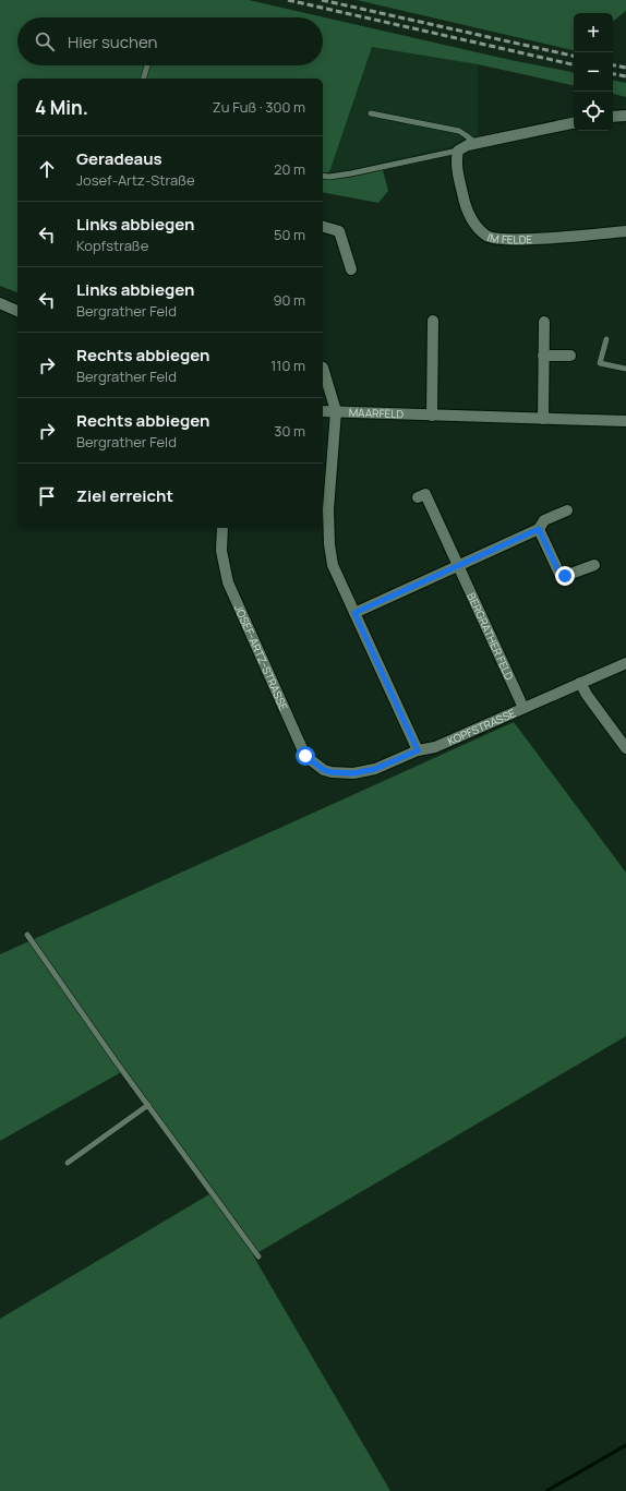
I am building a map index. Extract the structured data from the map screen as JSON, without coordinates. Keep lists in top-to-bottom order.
{
  "streets": {
    "street": [
      "IM FELDE",
      "MAARFELD",
      "BERGRATHER FELD",
      "JOSEF-ARTZ-STRASSE",
      "KOPFSTRASSE"
    ]
  },
  "crossings": [
    ["BERGRATHER FELD", "KOPFSTRASSE"],
    ["JOSEF-ARTZ-STRASSE", "KOPFSTRASSE"]
  ],
  "page": {
    "map_buttons": ["+", "−"],
    "search": "Hier suchen",
    "heading": ["4 Min.", "Zu Fuß · 300 m"],
    "list": [
      ["Geradeaus", "Josef-Artz-Straße", "20 m"],
      ["Links abbiegen", "Kopfstraße", "50 m"],
      ["Links abbiegen", "Bergrather Feld", "90 m"],
      ["Rechts abbiegen", "Bergrather Feld", "110 m"],
      ["Rechts abbiegen", "Bergrather Feld", "30 m"],
      "Ziel erreicht"
    ]
  }
}
